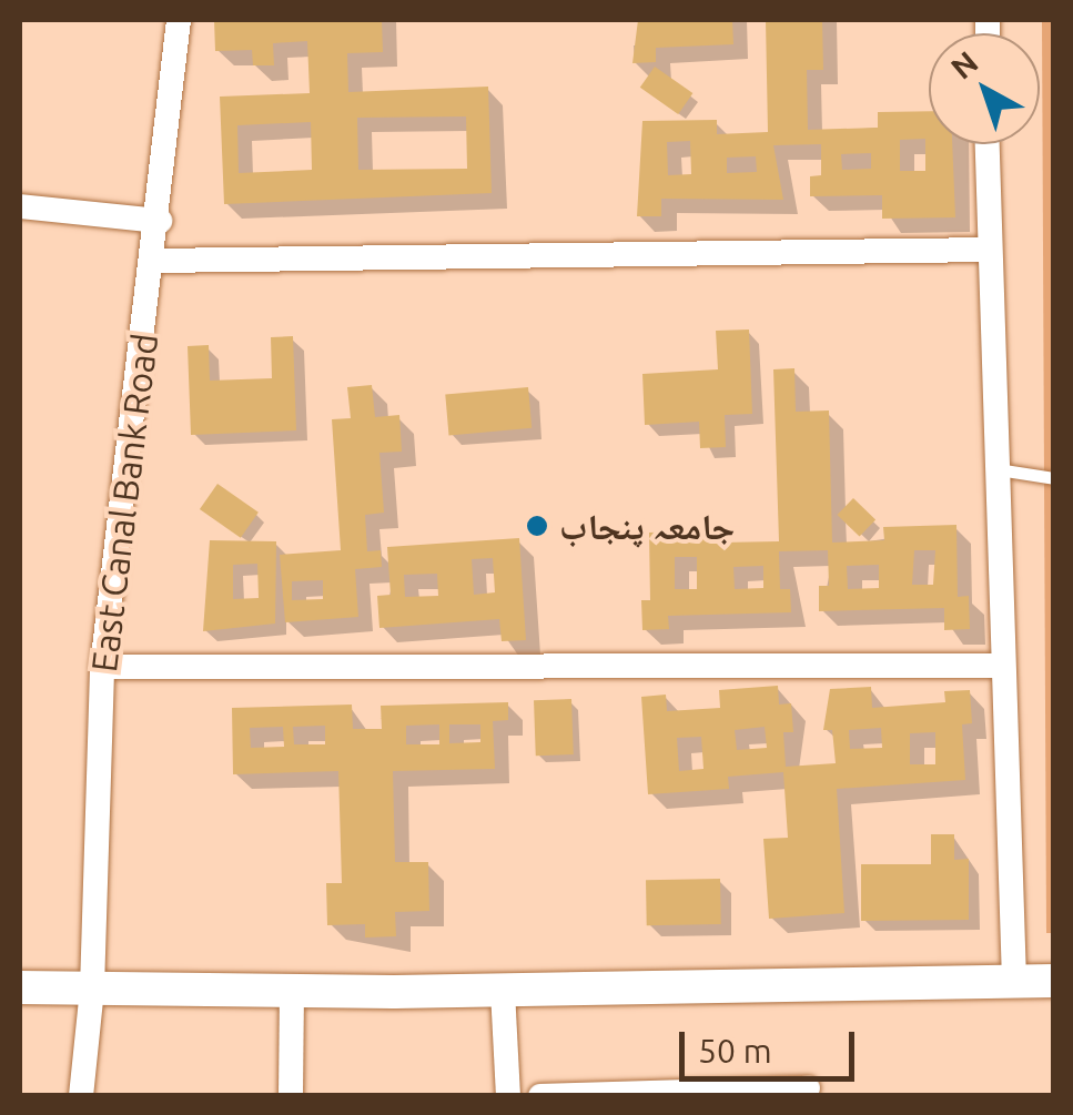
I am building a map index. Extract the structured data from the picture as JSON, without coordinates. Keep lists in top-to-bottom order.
{
  "streets": {
    "street": ["East Canal Bank Road"]
  },
  "places": ["جامعہ پنجاب"],
  "scale_bar": "50 m",
  "north": "top left"
}
